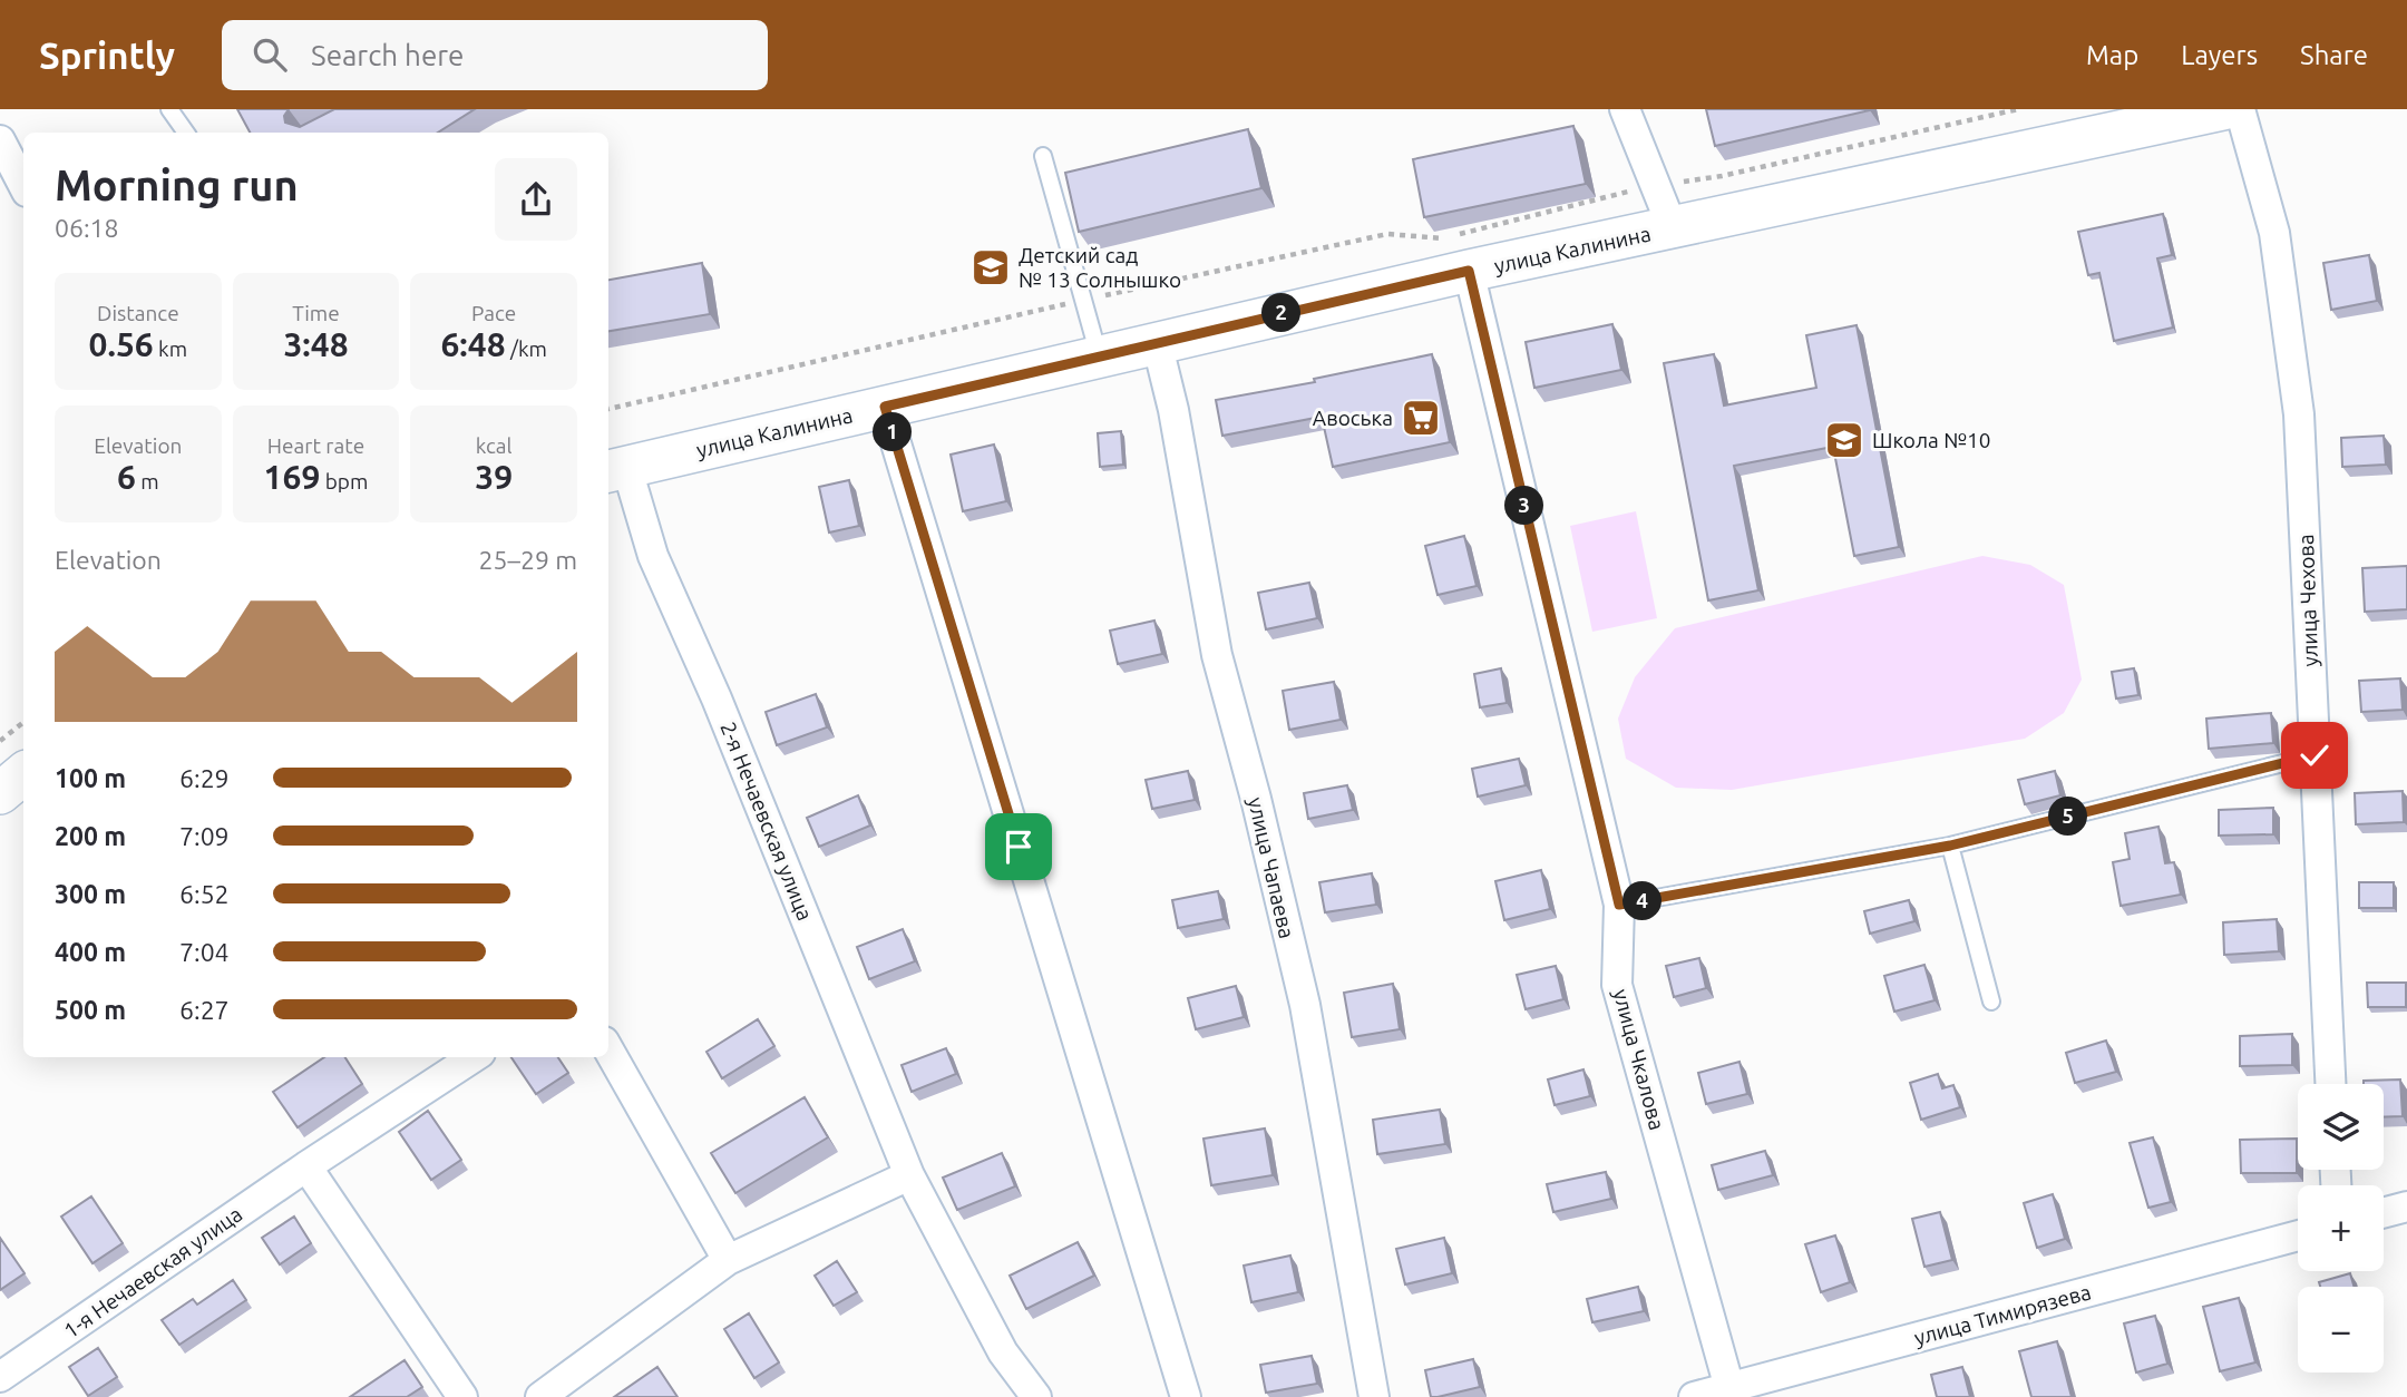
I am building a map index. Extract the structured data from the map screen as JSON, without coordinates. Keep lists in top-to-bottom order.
{
  "streets": {
    "main road": ["улица Калинина"],
    "street": [
      "улица Чехова",
      "2-я Нечаевская улица",
      "улица Чапаева",
      "улица Чкалова",
      "1-я Нечаевская улица",
      "улица Тимирязева"
    ]
  },
  "crossings": [
    ["улица Калинина", "2-я Нечаевская улица"],
    ["улица Калинина", "улица Чапаева"],
    ["улица Калинина", "улица Чкалова"],
    ["улица Чкалова", "улица Тимирязева"]
  ],
  "places": {
    "school or university": ["Детский сад № 13 Солнышко", "Школа №10"],
    "supermarket": ["Авоська"]
  },
  "page": {
    "header": "Sprintly",
    "search": "Search here",
    "nav": ["Map", "Layers", "Share"],
    "heading": ["Morning run", "06:18"],
    "stats": [
      ["Distance", "0.56 km"],
      ["Time", "3:48"],
      ["Pace", "6:48 /km"],
      ["Elevation", "6 m"],
      ["Heart rate", "169 bpm"],
      ["kcal", "39"]
    ],
    "pins": [
      "2",
      "1",
      "3",
      "5",
      "4"
    ],
    "chart": ["Elevation", "25–29 m"],
    "list": [
      {
        "name": "100 m",
        "note": "6:29"
      },
      {
        "name": "200 m",
        "note": "7:09"
      },
      {
        "name": "300 m",
        "note": "6:52"
      },
      {
        "name": "400 m",
        "note": "7:04"
      },
      {
        "name": "500 m",
        "note": "6:27"
      }
    ],
    "map_buttons": ["+", "−"]
  }
}
